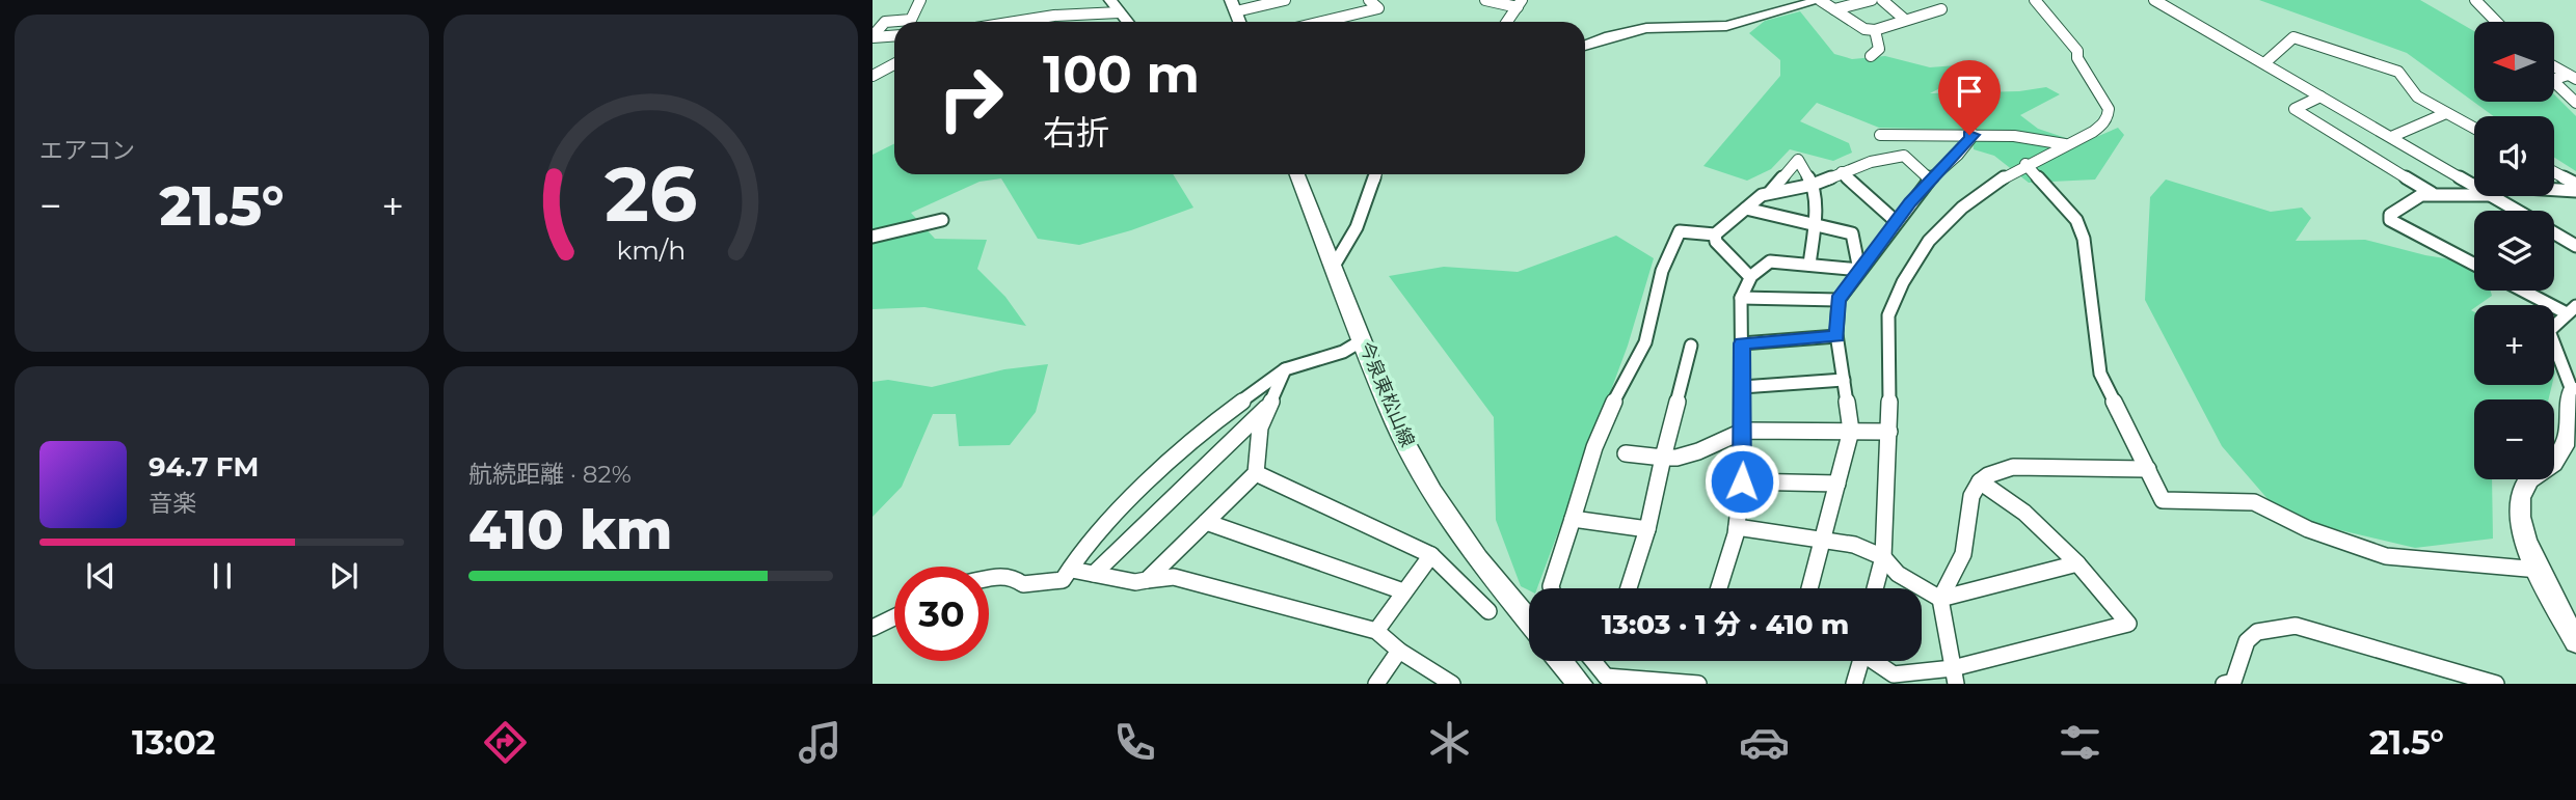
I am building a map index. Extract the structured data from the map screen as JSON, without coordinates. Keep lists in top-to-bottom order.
{
  "streets": {
    "street": ["今泉東松山線"]
  },
  "north": "left",
  "page": {
    "tile": [
      "エアコン",
      ["航続距離 · 82%", "410 km"]
    ],
    "map_buttons": ["+", "−"],
    "turn": ["100 m", "右折"],
    "heat": ["−", "21.5°", "+"],
    "song": ["94.7 FM", "音楽"],
    "limit": "30",
    "trip": "13:03 · 1 分 · 410 m",
    "tabs": ["13:02", "21.5°"],
    "gauge": ["26", "km/h"]
  }
}
